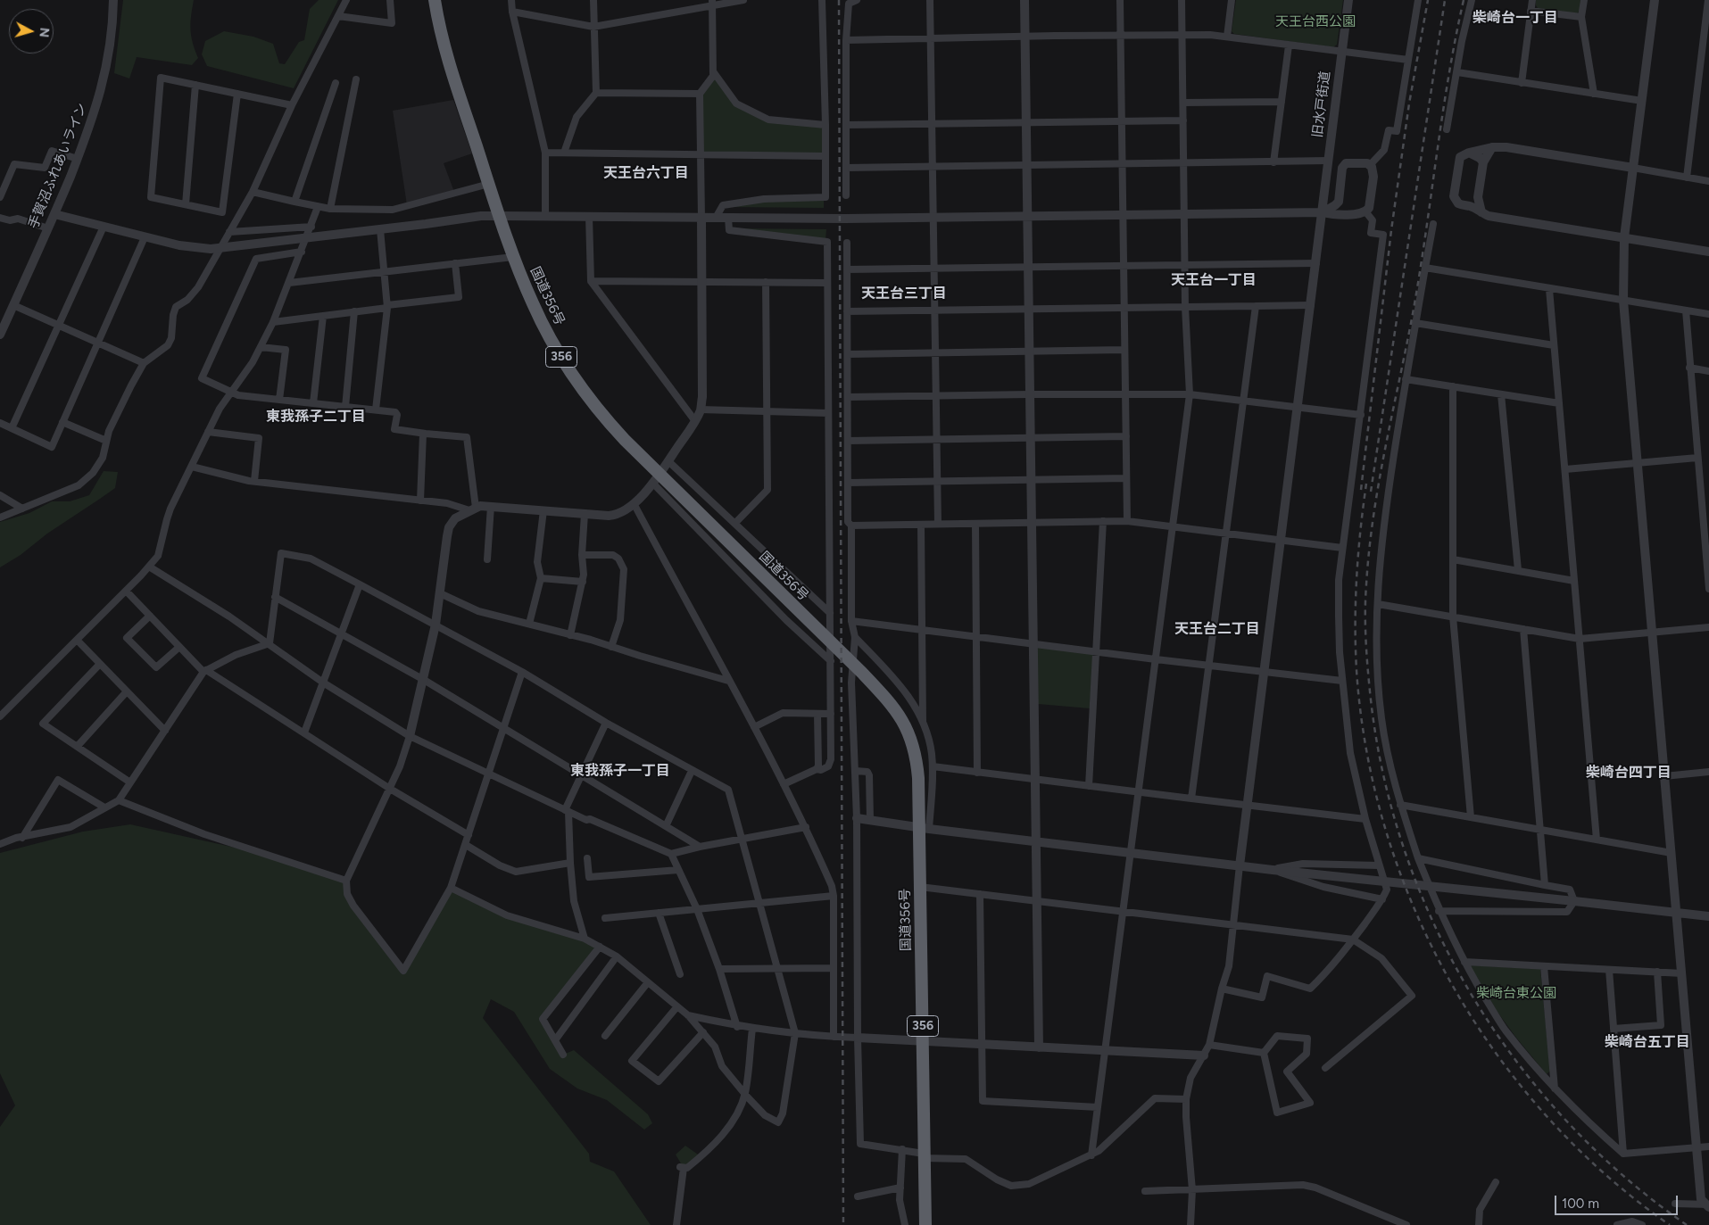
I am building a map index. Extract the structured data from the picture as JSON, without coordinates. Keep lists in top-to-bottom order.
{
  "streets": {
    "highway": ["国道356号", "356"],
    "street": ["旧水戸街道", "手賀沼ふれあいライン"]
  },
  "districts": [
    "柴崎台一丁目",
    "天王台六丁目",
    "天王台一丁目",
    "天王台三丁目",
    "東我孫子二丁目",
    "天王台二丁目",
    "東我孫子一丁目",
    "柴崎台四丁目",
    "柴崎台五丁目"
  ],
  "parks": ["天王台西公園", "柴崎台東公園"],
  "scale_bar": "100 m",
  "north": "right"
}
